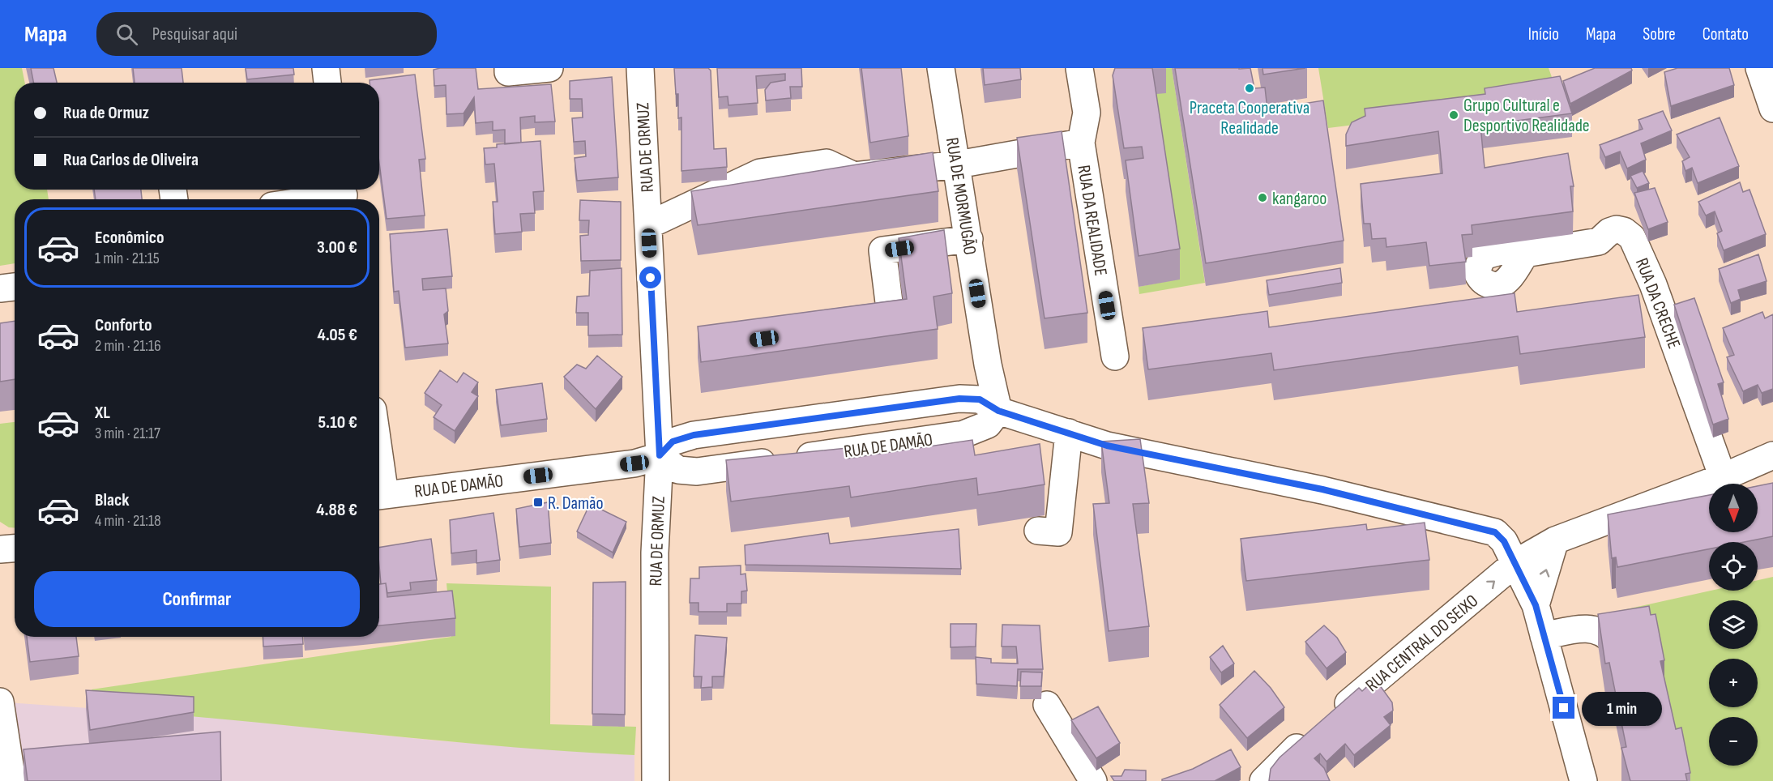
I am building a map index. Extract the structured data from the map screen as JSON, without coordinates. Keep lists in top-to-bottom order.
{
  "streets": {
    "street": [
      "RUA DE ORMUZ",
      "RUA DE MORMUGÃO",
      "RUA DA REALIDADE",
      "RUA DA CRECHE",
      "RUA DE DAMÃO",
      "RUA CENTRAL DO SEIXO"
    ]
  },
  "crossings": [
    ["RUA DE ORMUZ", "RUA DA REALIDADE"],
    ["RUA DE ORMUZ", "RUA DE DAMÃO"],
    ["RUA DE MORMUGÃO", "RUA DA REALIDADE"],
    ["RUA DE MORMUGÃO", "RUA DE DAMÃO"],
    ["RUA DA CRECHE", "RUA CENTRAL DO SEIXO"],
    ["RUA DE DAMÃO", "RUA CENTRAL DO SEIXO"]
  ],
  "one_way": ["RUA CENTRAL DO SEIXO"],
  "places": {
    "other": ["Praceta Cooperativa Realidade", "Grupo Cultural e Desportivo Realidade", "kangaroo"],
    "transit": ["R. Damão"]
  },
  "north": "bottom",
  "page": {
    "header": "Mapa",
    "search": "Pesquisar aqui",
    "nav": [
      "Início",
      "Mapa",
      "Sobre",
      "Contato"
    ],
    "banner": ["Rua de Ormuz", "Rua Carlos de Oliveira"],
    "list": [
      {
        "name": "Econômico",
        "note": "1 min · 21:15",
        "value": "3.00 €"
      },
      {
        "name": "Conforto",
        "note": "2 min · 21:16",
        "value": "4.05 €"
      },
      {
        "name": "XL",
        "note": "3 min · 21:17",
        "value": "5.10 €"
      },
      {
        "name": "Black",
        "note": "4 min · 21:18",
        "value": "4.88 €"
      }
    ],
    "map_buttons": ["+", "−"],
    "buttons": "Confirmar",
    "bubble": "1 min"
  }
}
